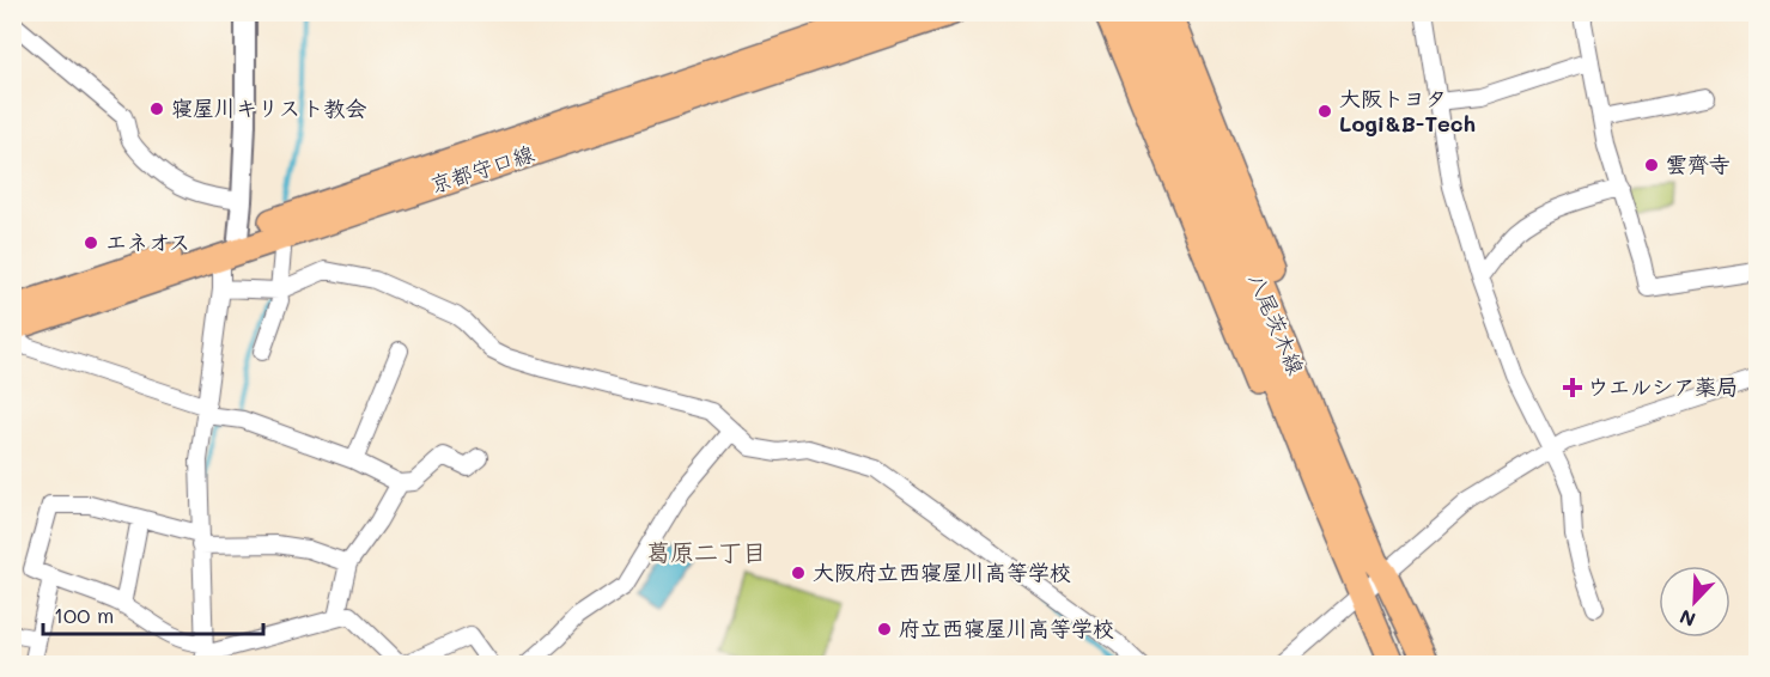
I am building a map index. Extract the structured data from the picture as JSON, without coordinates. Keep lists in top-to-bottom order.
{
  "streets": {
    "main road": ["京都守口線", "八尾茨木線"]
  },
  "districts": ["葛原二丁目"],
  "places": {
    "other": [
      "寝屋川キリスト教会",
      "大阪トヨタ Logi&B-Tech",
      "雲齊寺",
      "エネオス",
      "大阪府立西寝屋川高等学校",
      "府立西寝屋川高等学校"
    ],
    "health": ["ウエルシア薬局"]
  },
  "scale_bar": "100 m",
  "north": "bottom left"
}
